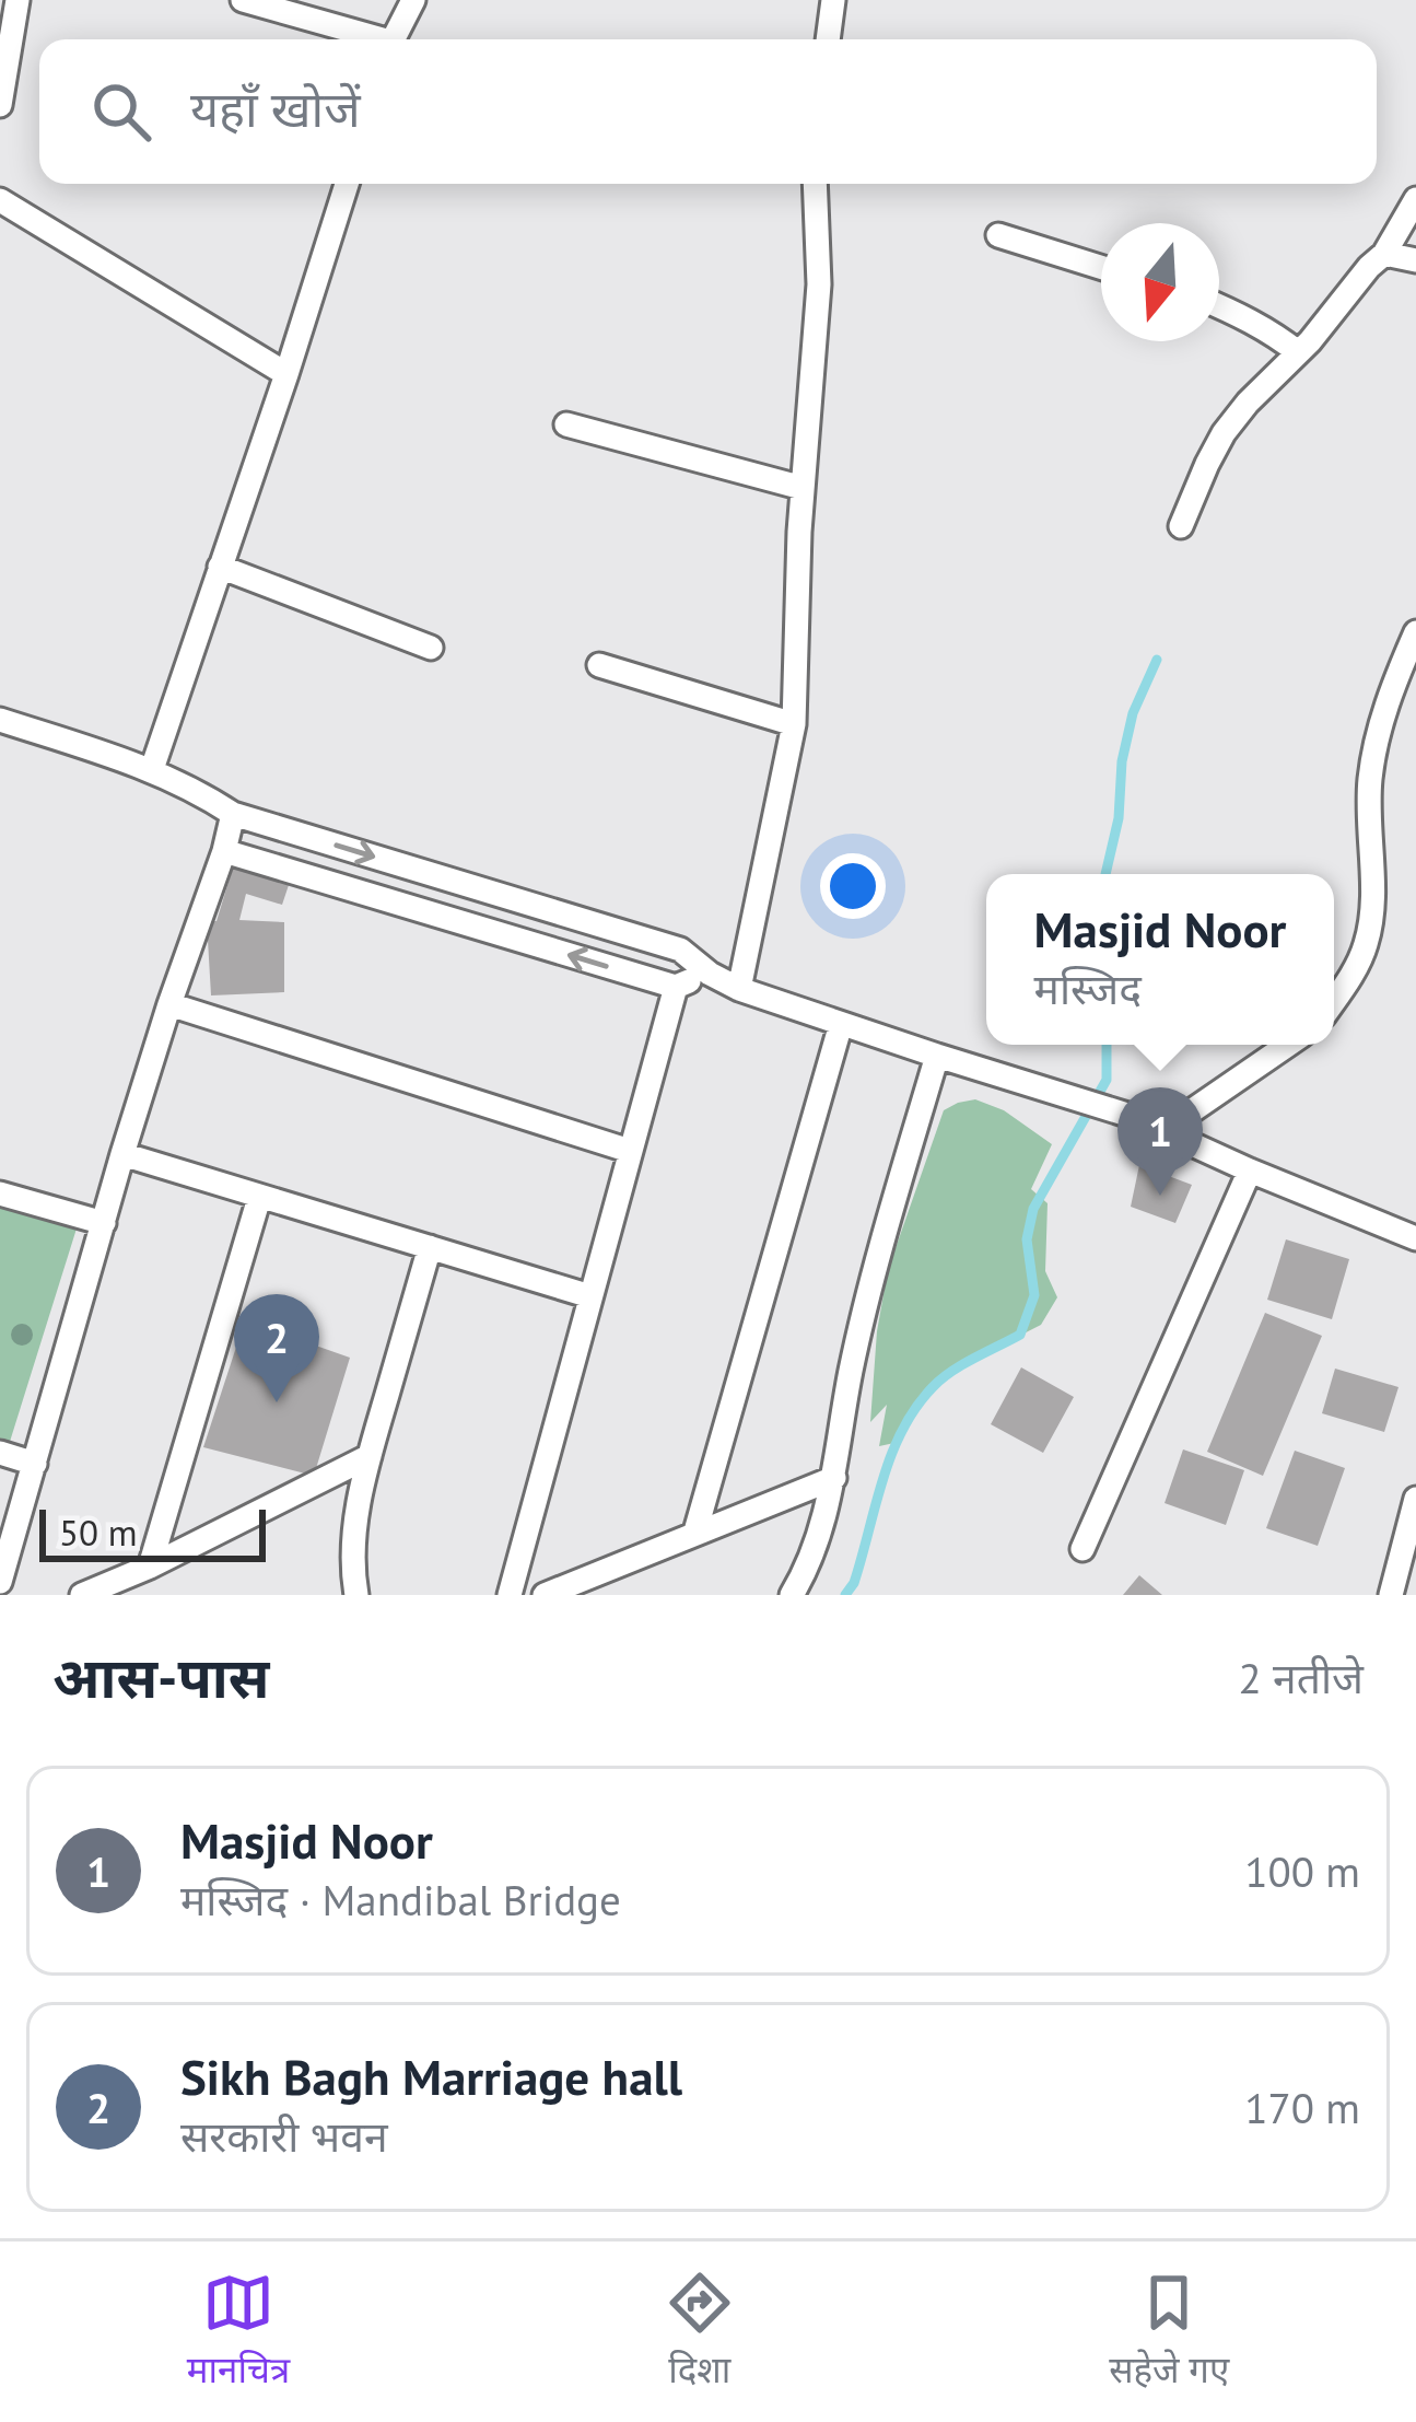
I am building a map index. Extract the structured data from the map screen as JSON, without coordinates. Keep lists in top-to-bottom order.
{
  "scale_bar": "50 m",
  "north": "bottom",
  "page": {
    "search": "यहाँ खोजें",
    "popup": ["Masjid Noor", "मस्जिद"],
    "pins": ["1", "2"],
    "scale": "50 m",
    "heading": ["आस-पास", "2 नतीजे"],
    "list": [
      {
        "mark": "1",
        "name": "Masjid Noor",
        "note": "मस्जिद · Mandibal Bridge",
        "value": "100 m"
      },
      {
        "mark": "2",
        "name": "Sikh Bagh Marriage hall",
        "note": "सरकारी भवन",
        "value": "170 m"
      }
    ],
    "nav": ["मानचित्र", "दिशा", "सहेजे गए"]
  }
}
